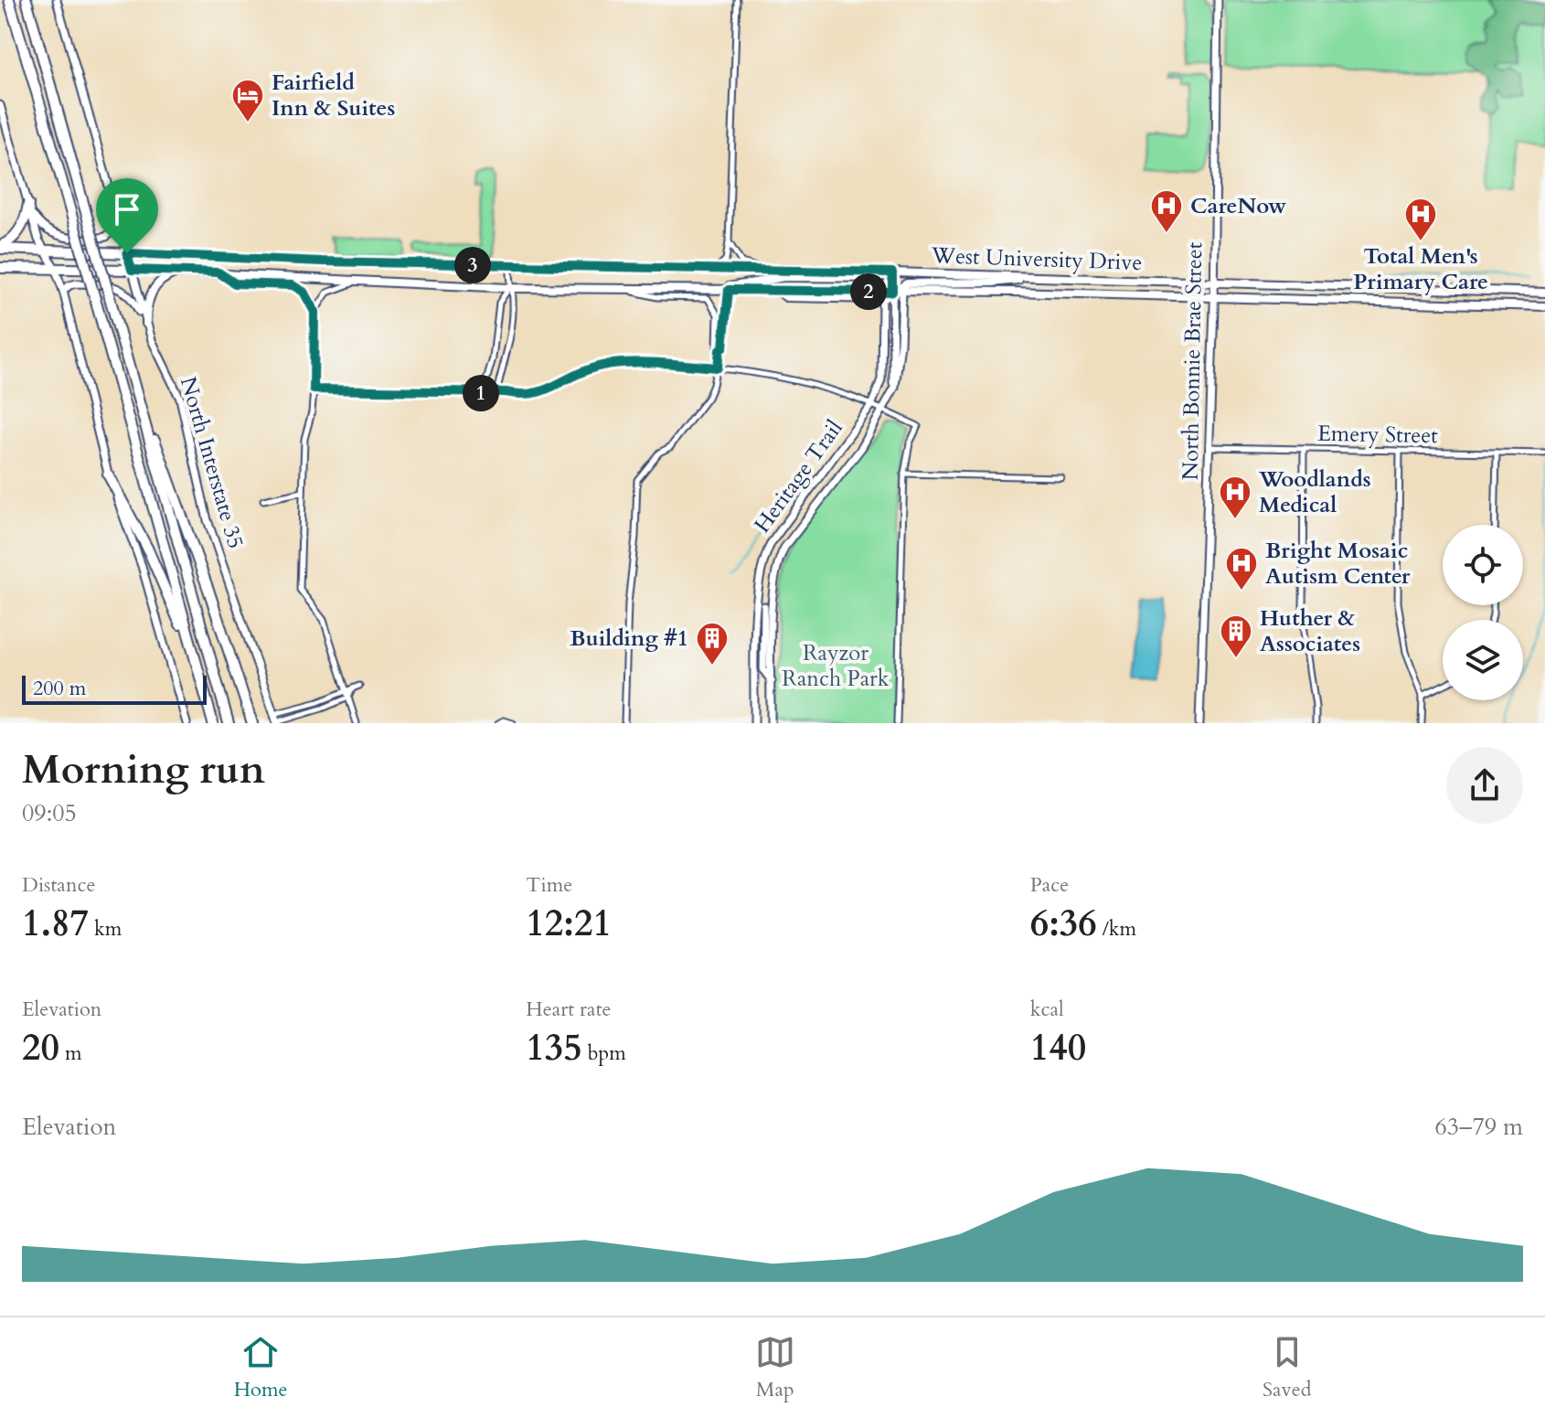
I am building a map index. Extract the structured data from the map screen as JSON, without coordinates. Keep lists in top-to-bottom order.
{
  "streets": {
    "highway": ["West University Drive"],
    "main road": ["North Bonnie Brae Street", "North Interstate 35", "Heritage Trail"],
    "street": ["Emery Street"]
  },
  "crossings": [
    ["West University Drive", "North Bonnie Brae Street"],
    ["West University Drive", "North Interstate 35"],
    ["West University Drive", "Heritage Trail"],
    ["North Bonnie Brae Street", "Emery Street"]
  ],
  "parks": ["Rayzor Ranch Park"],
  "places": {
    "hotel": ["Fairfield Inn & Suites"],
    "hospital": [
      "CareNow",
      "Total Men's Primary Care",
      "Woodlands Medical",
      "Bright Mosaic Autism Center"
    ],
    "building": ["Huther & Associates", "Building #1"]
  },
  "scale_bar": "200 m",
  "page": {
    "pins": ["3", "2", "1"],
    "scale": "200 m",
    "heading": ["Morning run", "09:05"],
    "stats": [
      ["Distance", "1.87 km"],
      ["Time", "12:21"],
      ["Pace", "6:36 /km"],
      ["Elevation", "20 m"],
      ["Heart rate", "135 bpm"],
      ["kcal", "140"]
    ],
    "chart": ["Elevation", "63–79 m"],
    "tabs": ["Home", "Map", "Saved"]
  }
}
